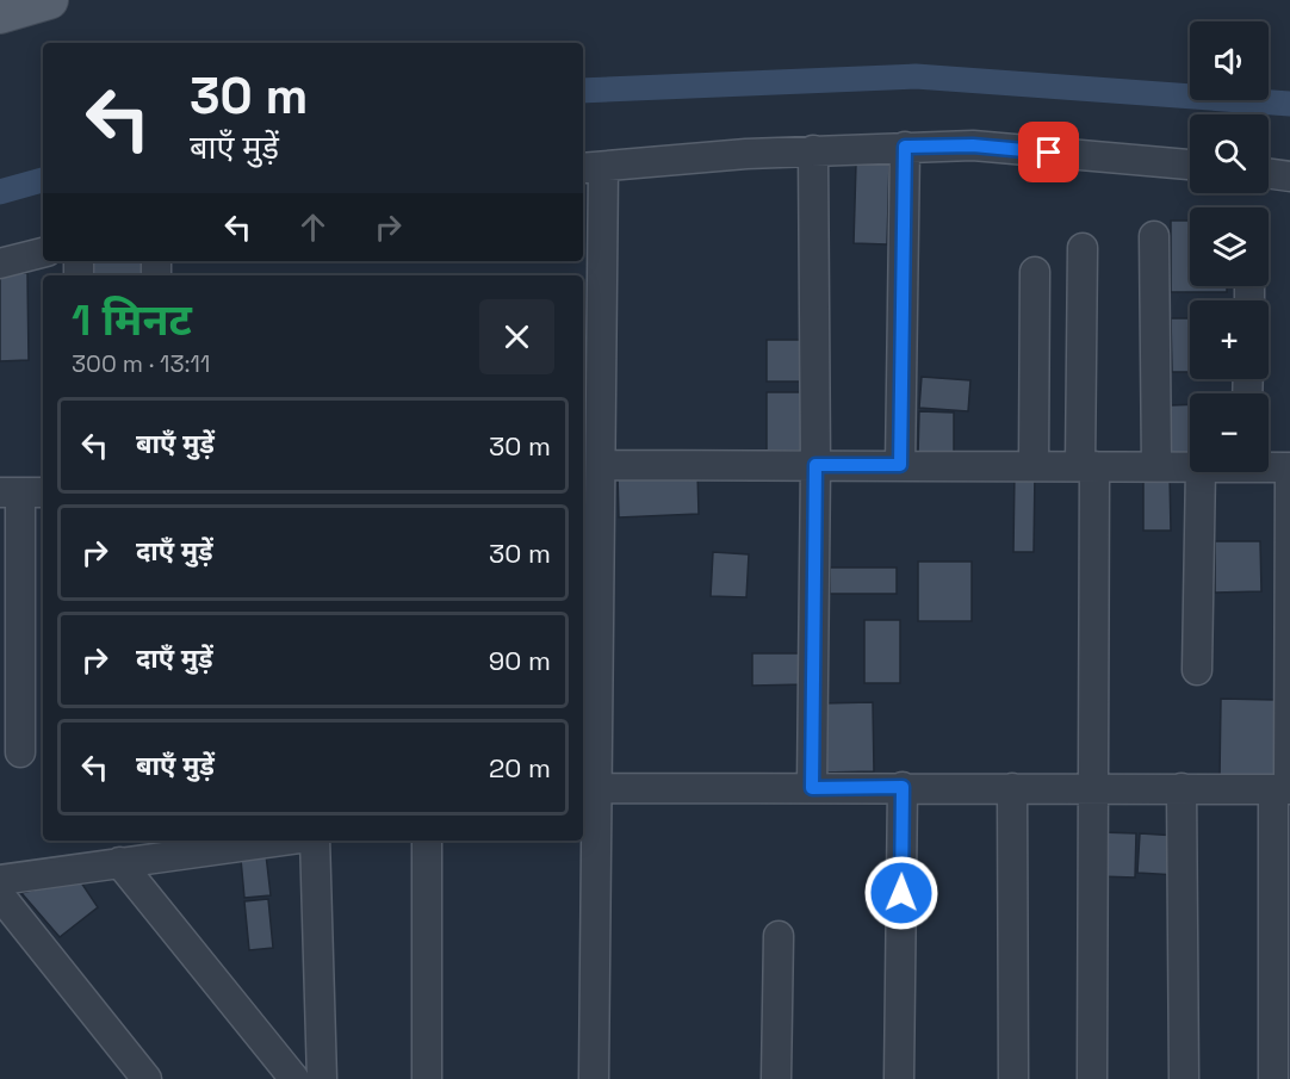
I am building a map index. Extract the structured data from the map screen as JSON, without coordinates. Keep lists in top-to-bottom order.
{
  "page": {
    "map_buttons": ["+", "−"],
    "turn": ["30 m", "बाएँ मुड़ें"],
    "heading": ["1 मिनट", "300 m · 13:11"],
    "list": [
      {
        "name": "बाएँ मुड़ें",
        "value": "30 m"
      },
      {
        "name": "दाएँ मुड़ें",
        "value": "30 m"
      },
      {
        "name": "दाएँ मुड़ें",
        "value": "90 m"
      },
      {
        "name": "बाएँ मुड़ें",
        "value": "20 m"
      }
    ]
  }
}
